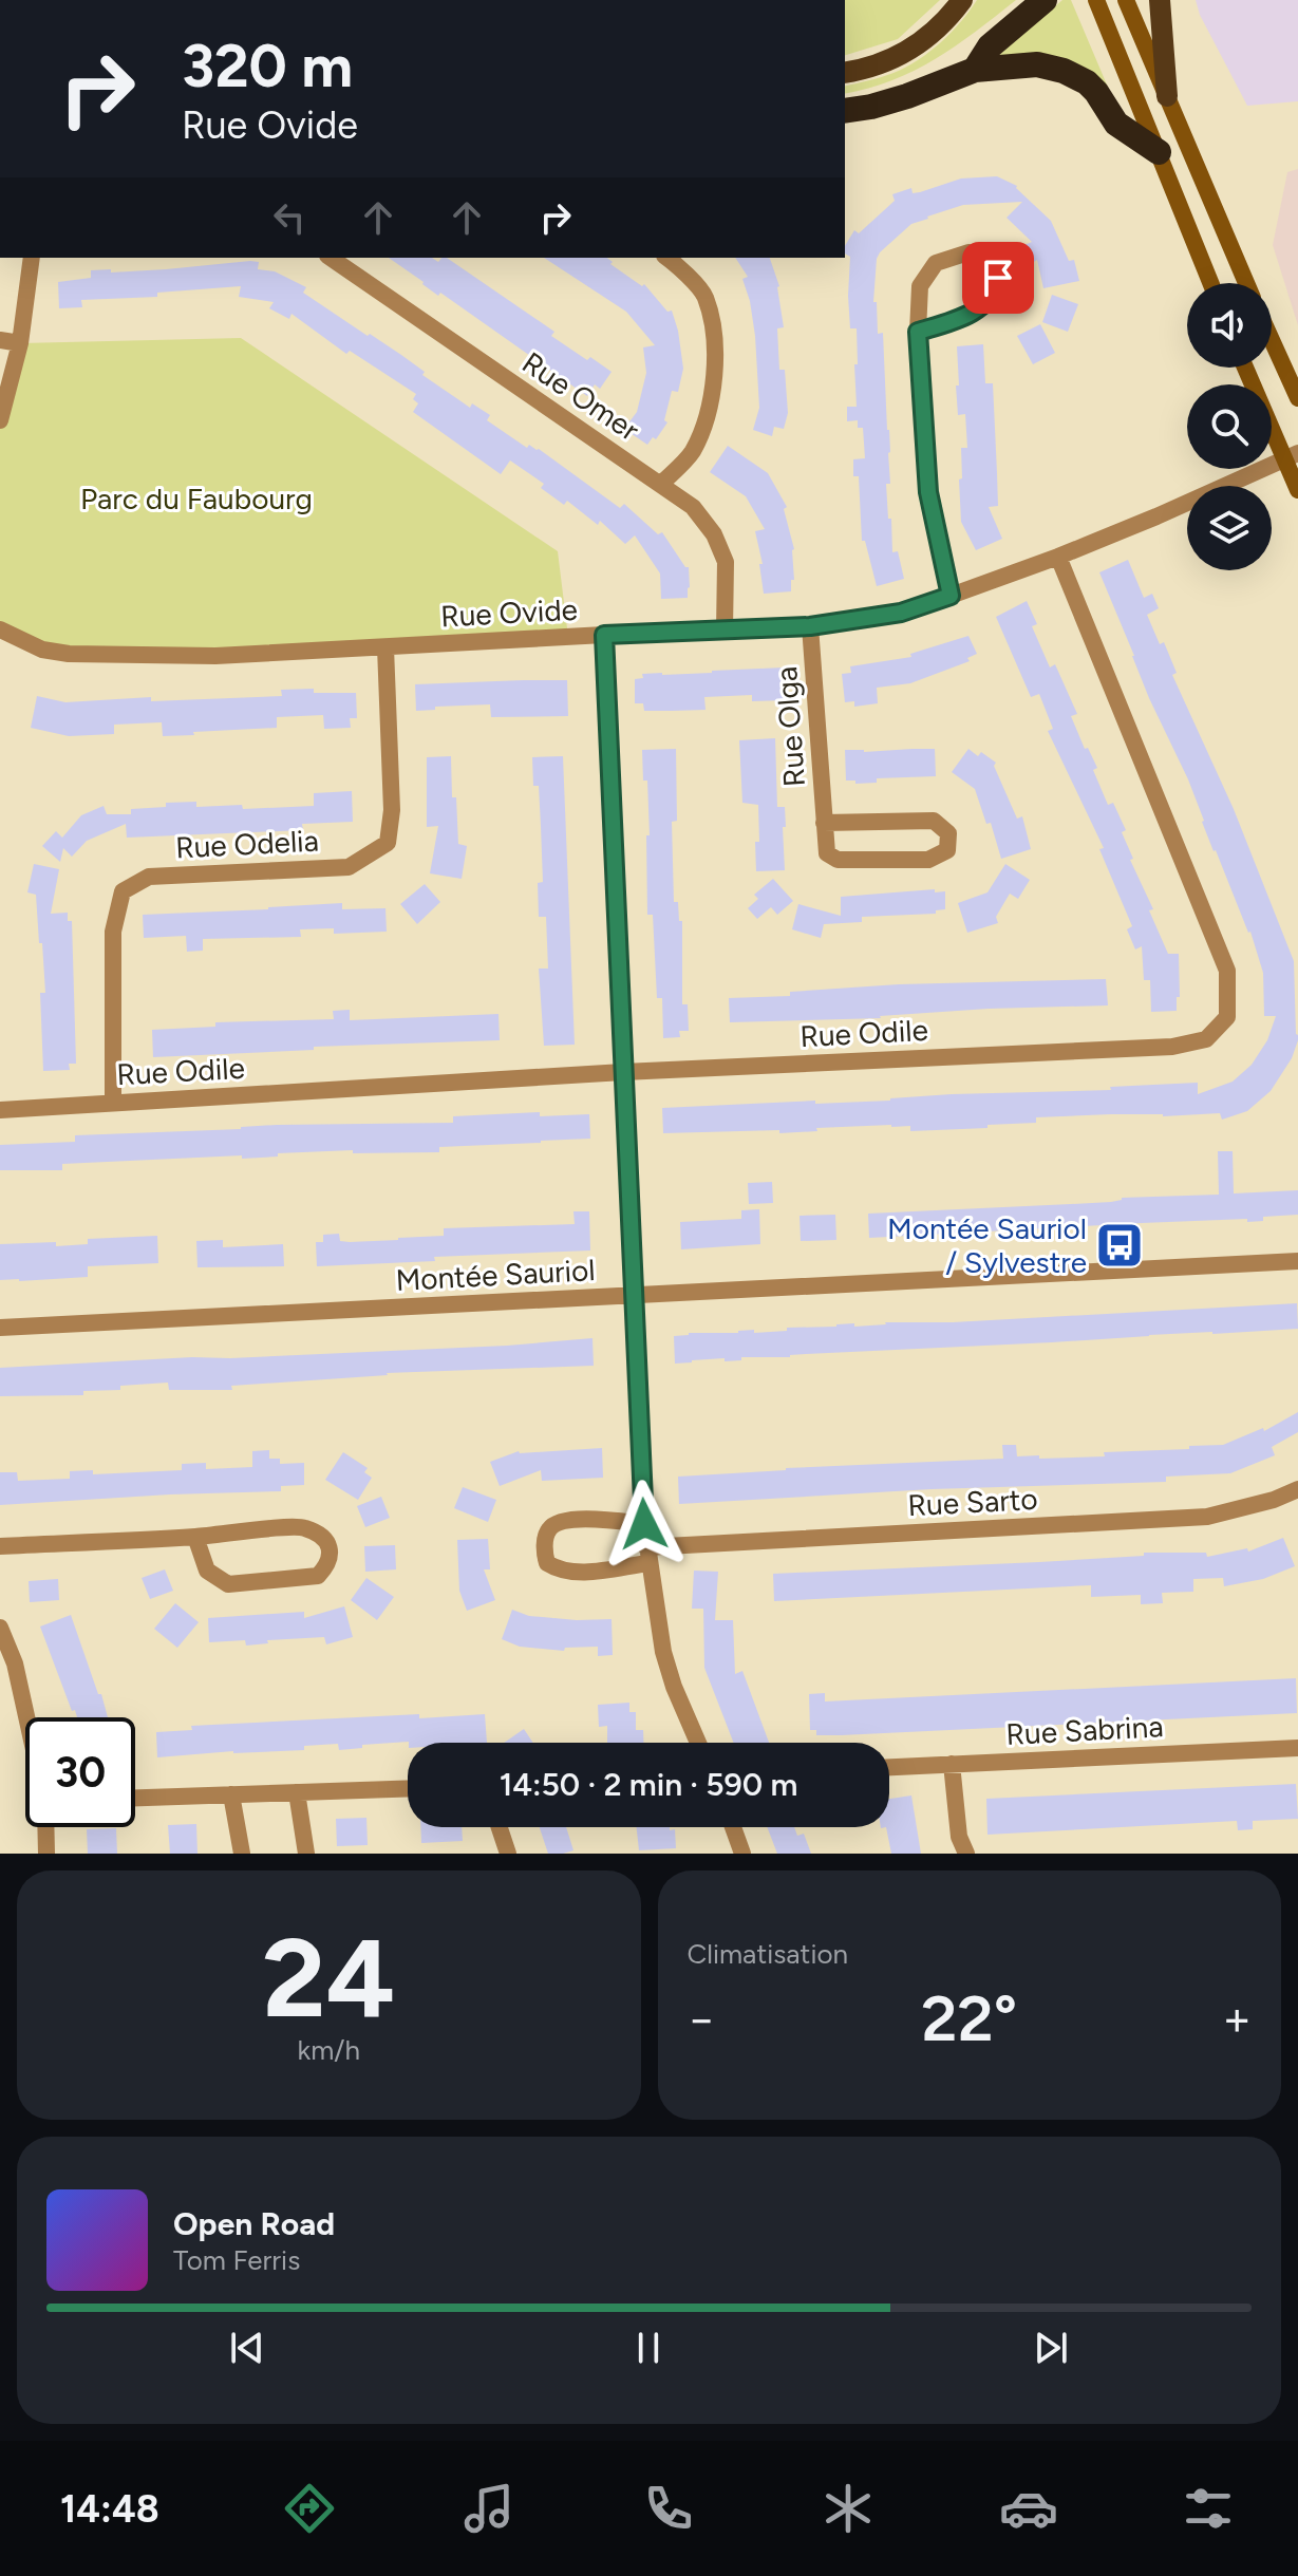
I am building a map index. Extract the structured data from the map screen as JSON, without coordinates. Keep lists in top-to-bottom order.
{
  "streets": {
    "street": [
      "Rue Omer",
      "Rue Ovide",
      "Rue Olga",
      "Rue Odelia",
      "Rue Odile",
      "Montée Sauriol",
      "Rue Sarto",
      "Rue Sabrina"
    ]
  },
  "crossings": [
    ["Rue Omer", "Rue Ovide"],
    ["Rue Ovide", "Rue Olga"],
    ["Rue Ovide", "Rue Odelia"],
    ["Rue Ovide", "Rue Odile"],
    ["Rue Odelia", "Rue Odile"]
  ],
  "parks": ["Parc du Faubourg"],
  "places": {
    "bus stop": ["Montée Sauriol / Sylvestre"]
  },
  "page": {
    "turn": ["320 m", "Rue Ovide"],
    "limit": "30",
    "trip": "14:50 · 2 min · 590 m",
    "tile": [
      ["24", "km/h"],
      "Climatisation"
    ],
    "heat": ["−", "22°", "+"],
    "song": ["Open Road", "Tom Ferris"],
    "tabs": "14:48"
  }
}
